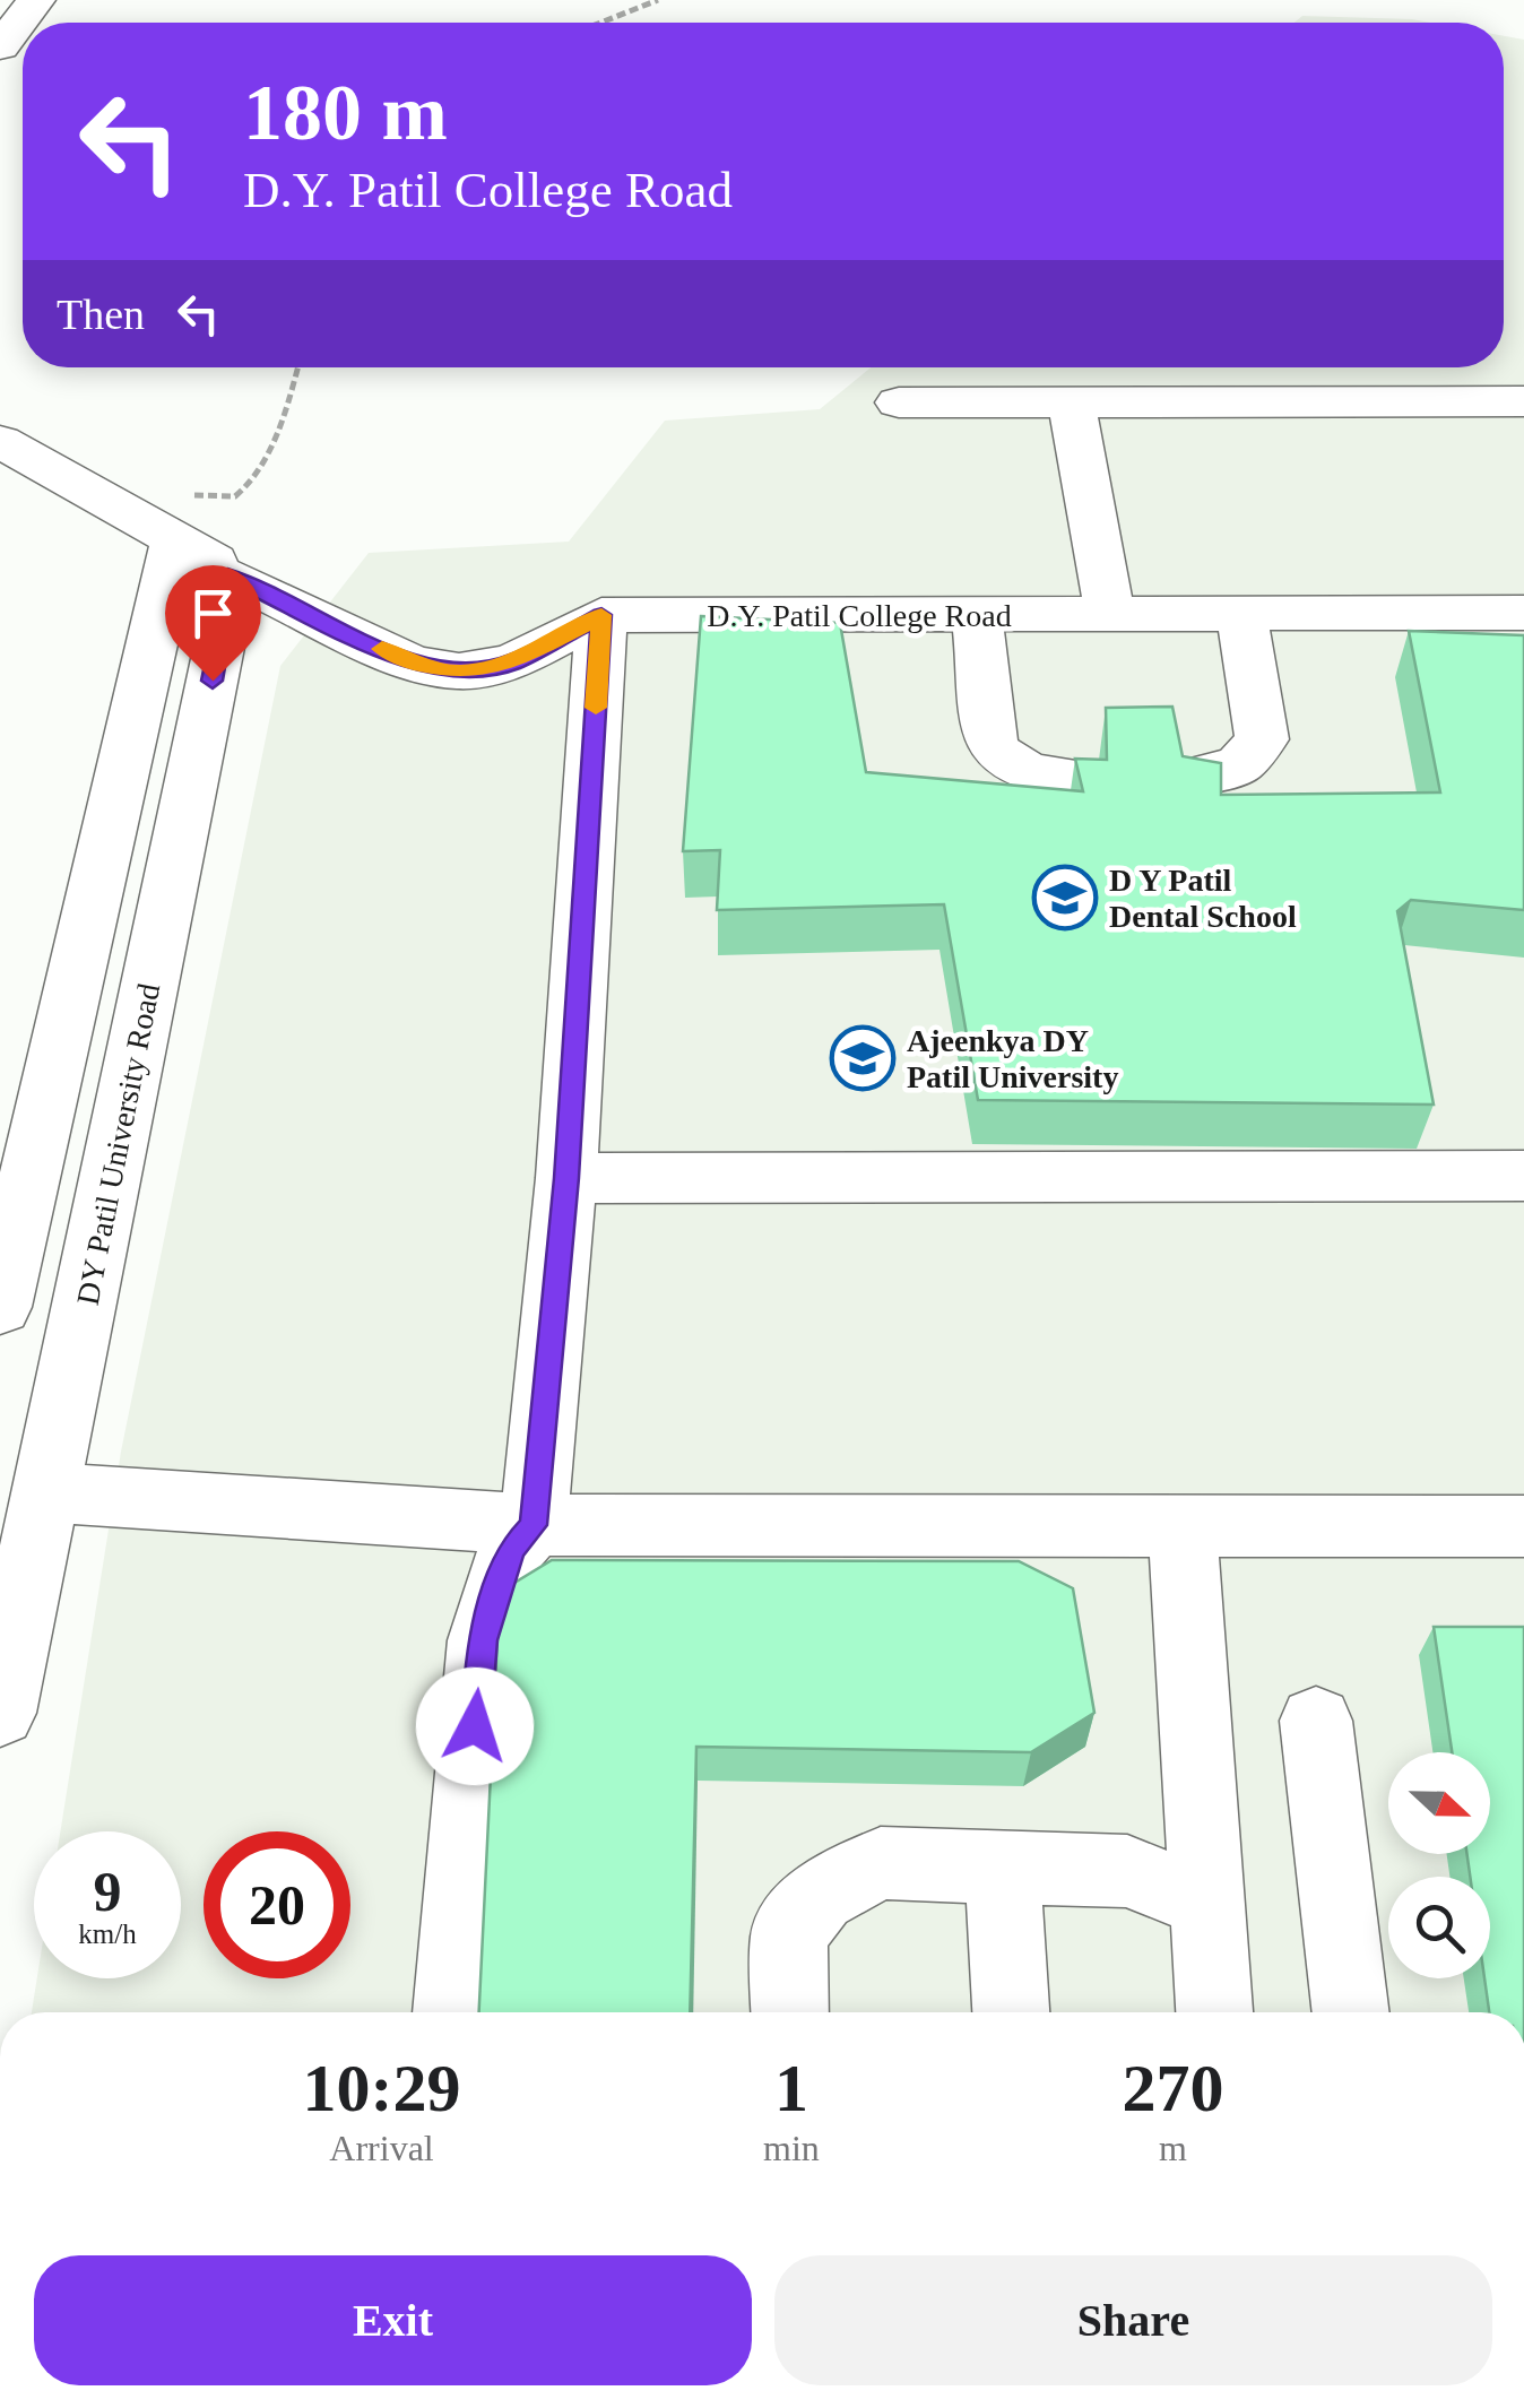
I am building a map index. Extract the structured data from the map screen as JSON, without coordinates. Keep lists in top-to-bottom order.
{
  "streets": {
    "street": ["D.Y. Patil College Road", "DY Patil University Road"]
  },
  "crossings": [
    ["D.Y. Patil College Road", "DY Patil University Road"]
  ],
  "places": {
    "school or university": ["D Y Patil Dental School", "Ajeenkya DY Patil University"]
  },
  "north": "right",
  "page": {
    "turn": ["180 m", "D.Y. Patil College Road"],
    "then": "Then",
    "speed": "9 km/h",
    "limit": "20",
    "eta": [
      "10:29",
      "Arrival",
      "1",
      "min",
      "270",
      "m"
    ],
    "buttons": ["Exit", "Share"]
  }
}
